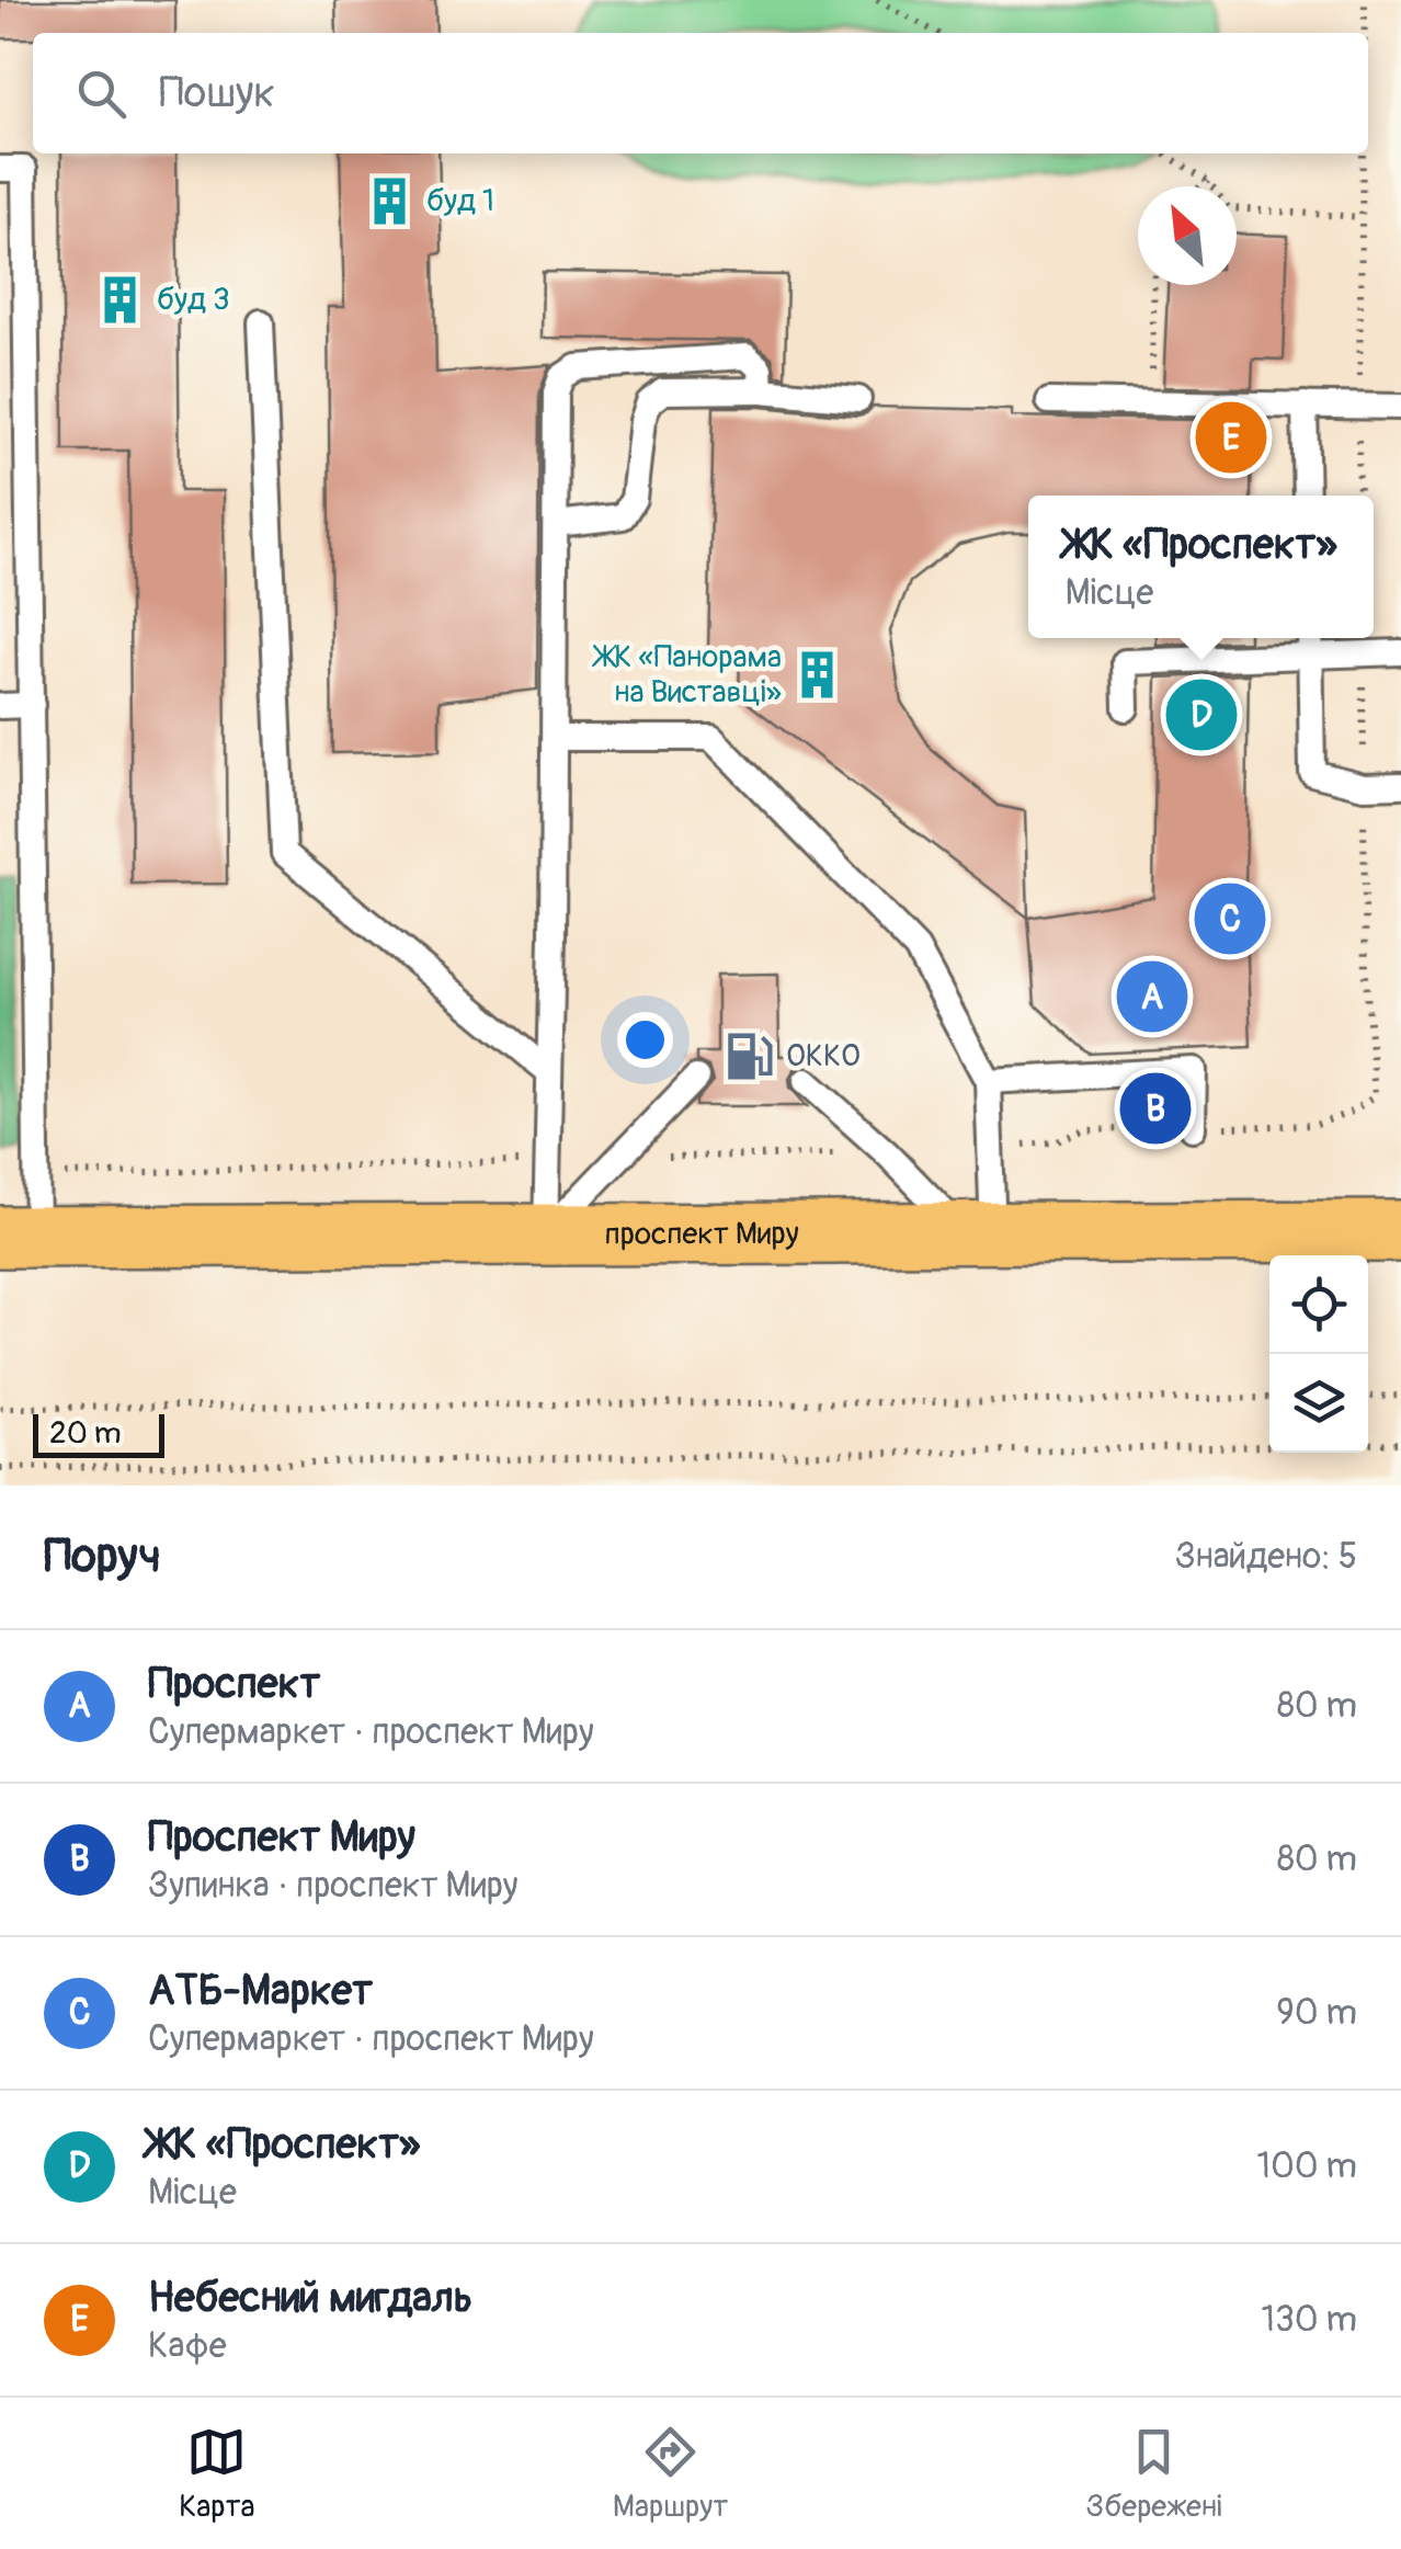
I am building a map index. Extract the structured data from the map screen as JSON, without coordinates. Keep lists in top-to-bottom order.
{
  "streets": {
    "main road": ["проспект Миру"]
  },
  "places": {
    "building": ["буд 1", "буд 3", "ЖК «Панорама на Виставці»"],
    "fuel station": ["ОККО"]
  },
  "scale_bar": "20 m",
  "north": "top left",
  "page": {
    "search": "Пошук",
    "pins": [
      "E",
      "D",
      "C",
      "A",
      "B"
    ],
    "popup": ["ЖК «Проспект»", "Місце"],
    "scale": "20 m",
    "heading": ["Поруч", "Знайдено: 5"],
    "list": [
      {
        "mark": "A",
        "name": "Проспект",
        "note": "Супермаркет · проспект Миру",
        "value": "80 m"
      },
      {
        "mark": "B",
        "name": "Проспект Миру",
        "note": "Зупинка · проспект Миру",
        "value": "80 m"
      },
      {
        "mark": "C",
        "name": "АТБ-Маркет",
        "note": "Супермаркет · проспект Миру",
        "value": "90 m"
      },
      {
        "mark": "D",
        "name": "ЖК «Проспект»",
        "note": "Місце",
        "value": "100 m"
      },
      {
        "mark": "E",
        "name": "Небесний мигдаль",
        "note": "Кафе",
        "value": "130 m"
      }
    ],
    "nav": ["Карта", "Маршрут", "Збережені"]
  }
}
